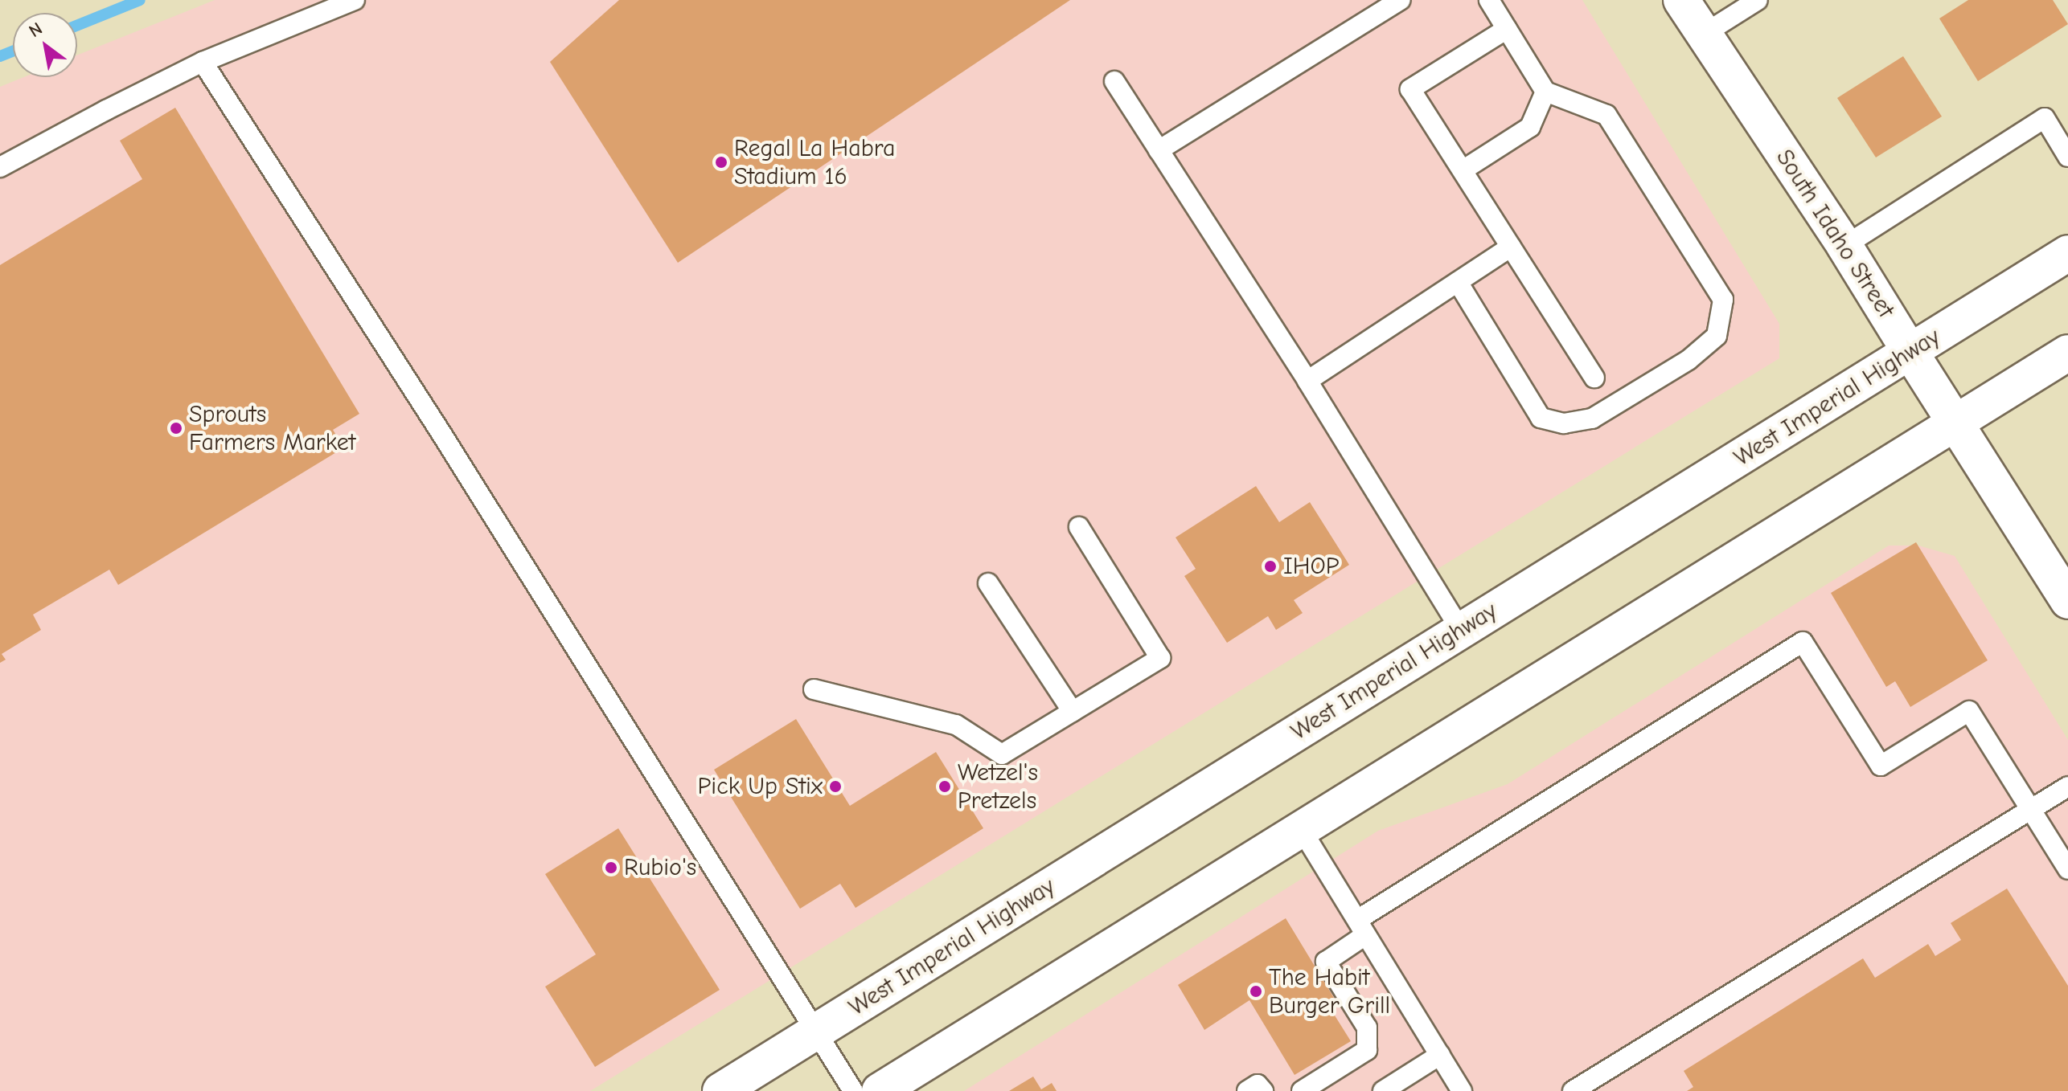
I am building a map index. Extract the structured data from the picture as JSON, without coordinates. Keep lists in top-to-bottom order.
{
  "streets": {
    "main road": ["South Idaho Street", "West Imperial Highway"]
  },
  "crossings": [
    ["South Idaho Street", "West Imperial Highway"]
  ],
  "places": [
    "Regal La Habra Stadium 16",
    "Sprouts Farmers Market",
    "IHOP",
    "Pick Up Stix",
    "Wetzel's Pretzels",
    "Rubio's",
    "The Habit Burger Grill"
  ],
  "north": "top left"
}
